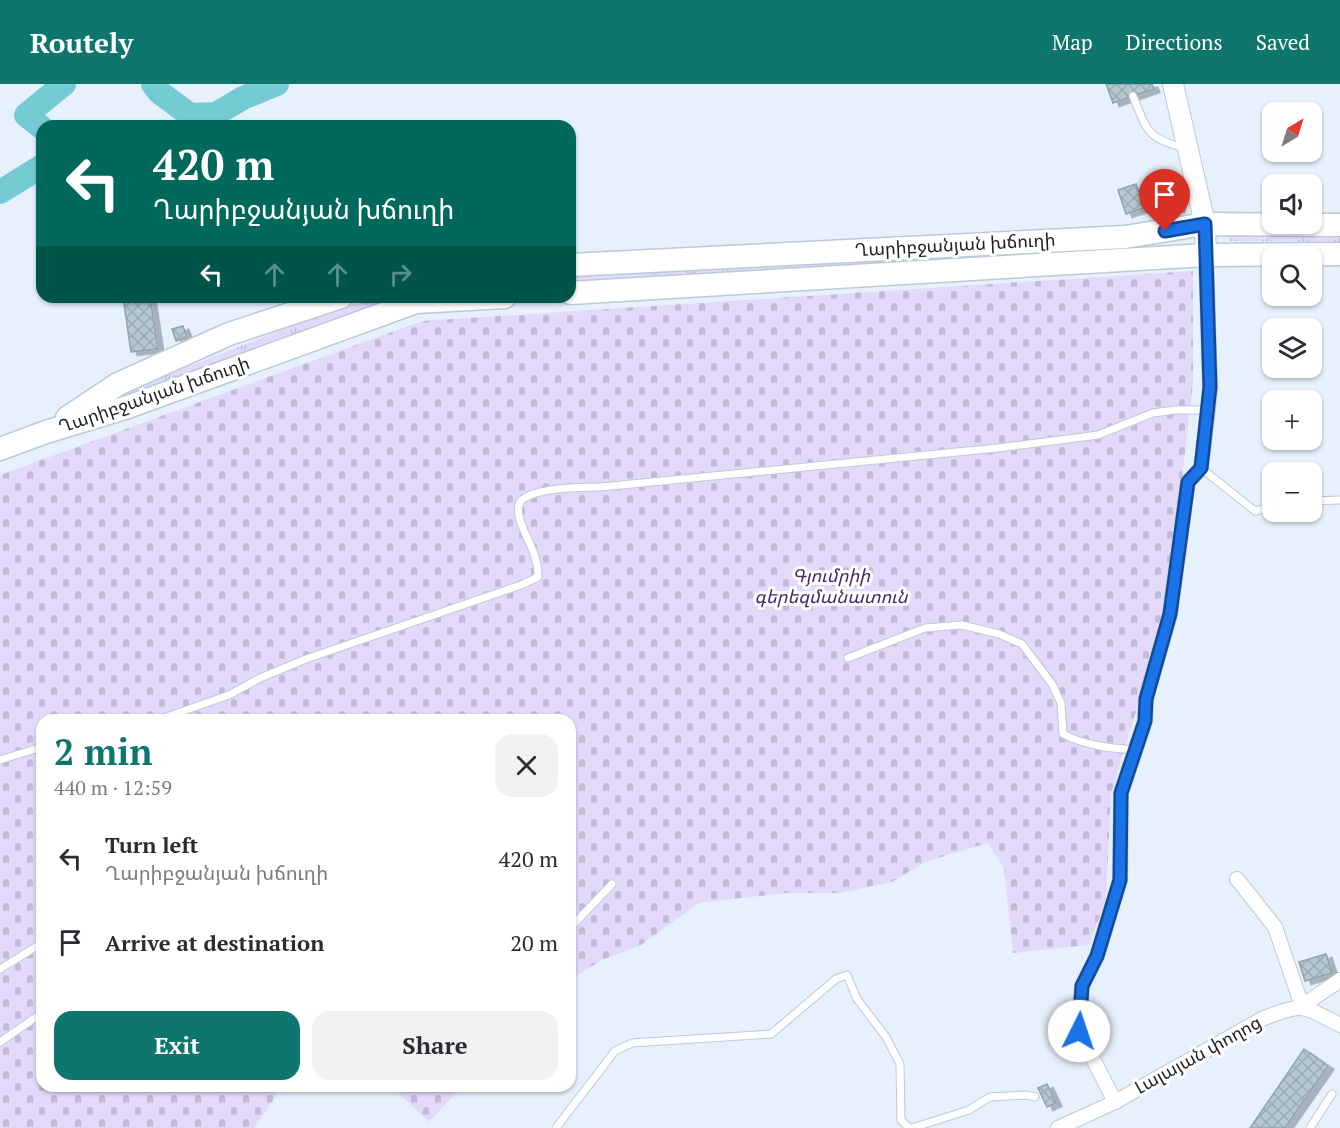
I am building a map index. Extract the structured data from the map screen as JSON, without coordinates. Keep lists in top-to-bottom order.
{
  "streets": {
    "highway": ["Ղարիբջանյան խճուղի"],
    "street": ["Լալայան փողոց"]
  },
  "parks": ["Գյումրիի գերեզմանատուն"],
  "north": "top right",
  "page": {
    "header": "Routely",
    "nav": ["Map", "Directions", "Saved"],
    "map_buttons": ["+", "−"],
    "turn": ["420 m", "Ղարիբջանյան խճուղի"],
    "heading": ["2 min", "440 m · 12:59"],
    "list": [
      {
        "name": "Turn left",
        "note": "Ղարիբջանյան խճուղի",
        "value": "420 m"
      },
      {
        "name": "Arrive at destination",
        "value": "20 m"
      }
    ],
    "buttons": ["Exit", "Share"]
  }
}
